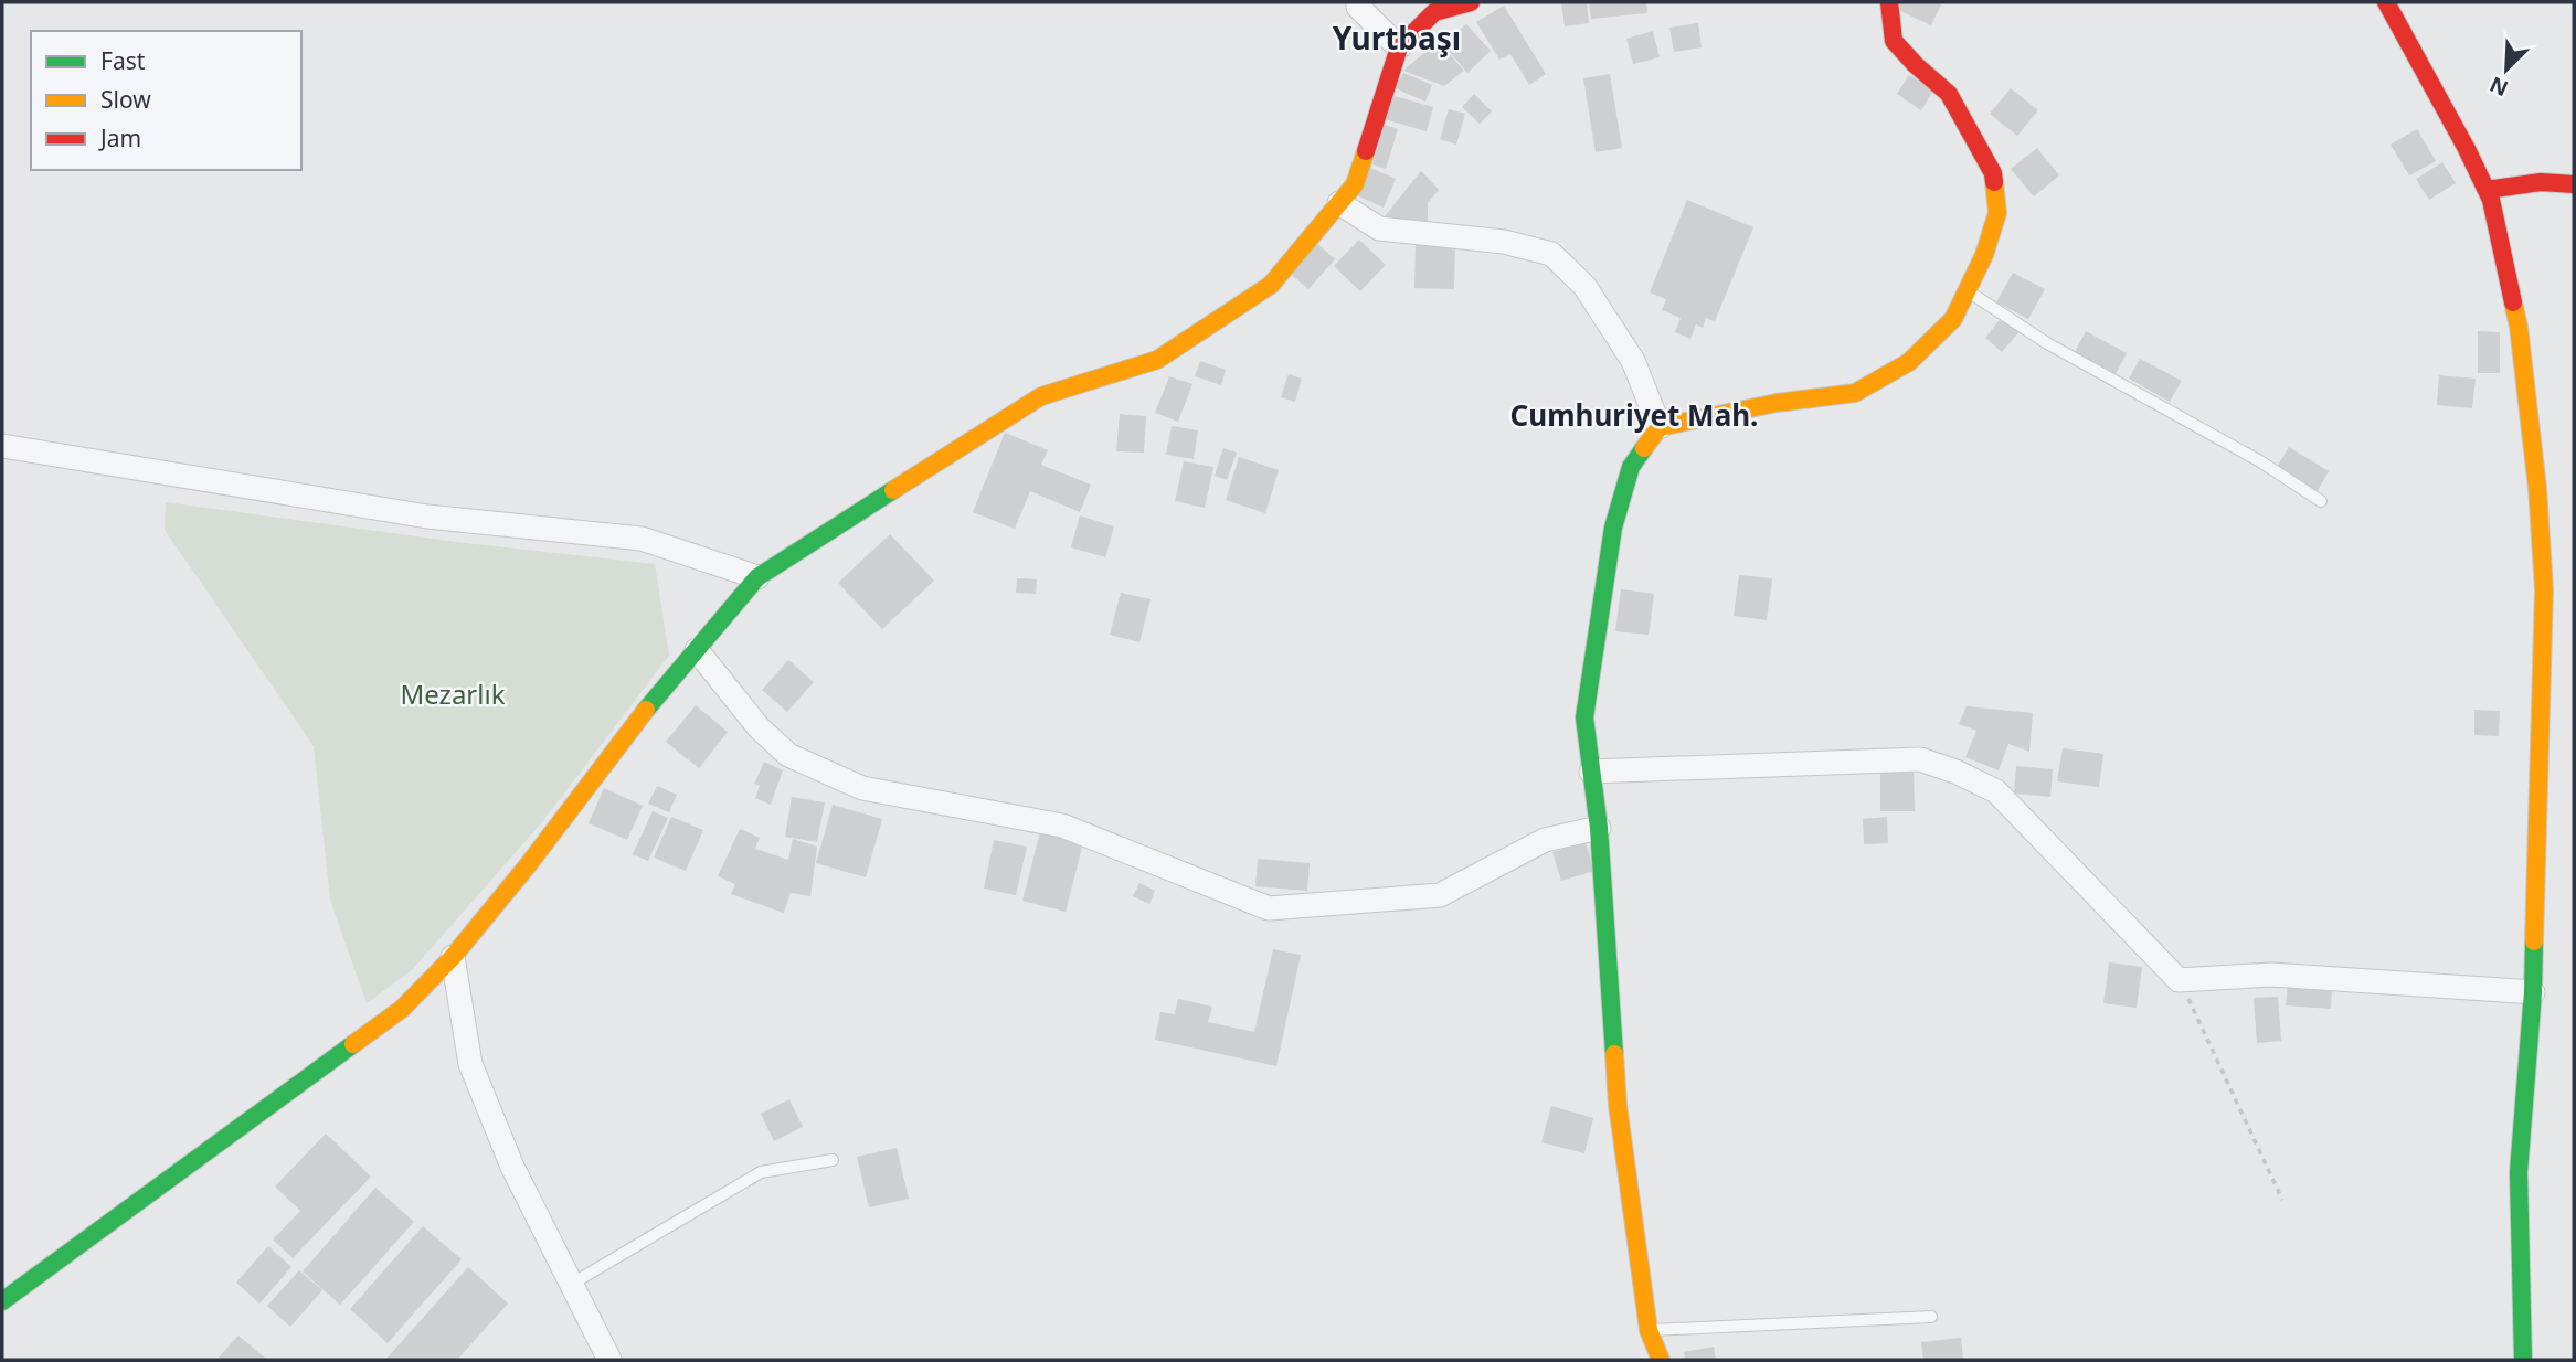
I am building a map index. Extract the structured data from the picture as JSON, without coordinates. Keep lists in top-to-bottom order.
{
  "districts": ["Yurtbaşı", "Cumhuriyet Mah."],
  "parks": ["Mezarlık"],
  "legend": ["Fast", "Slow", "Jam"],
  "north": "bottom left"
}
